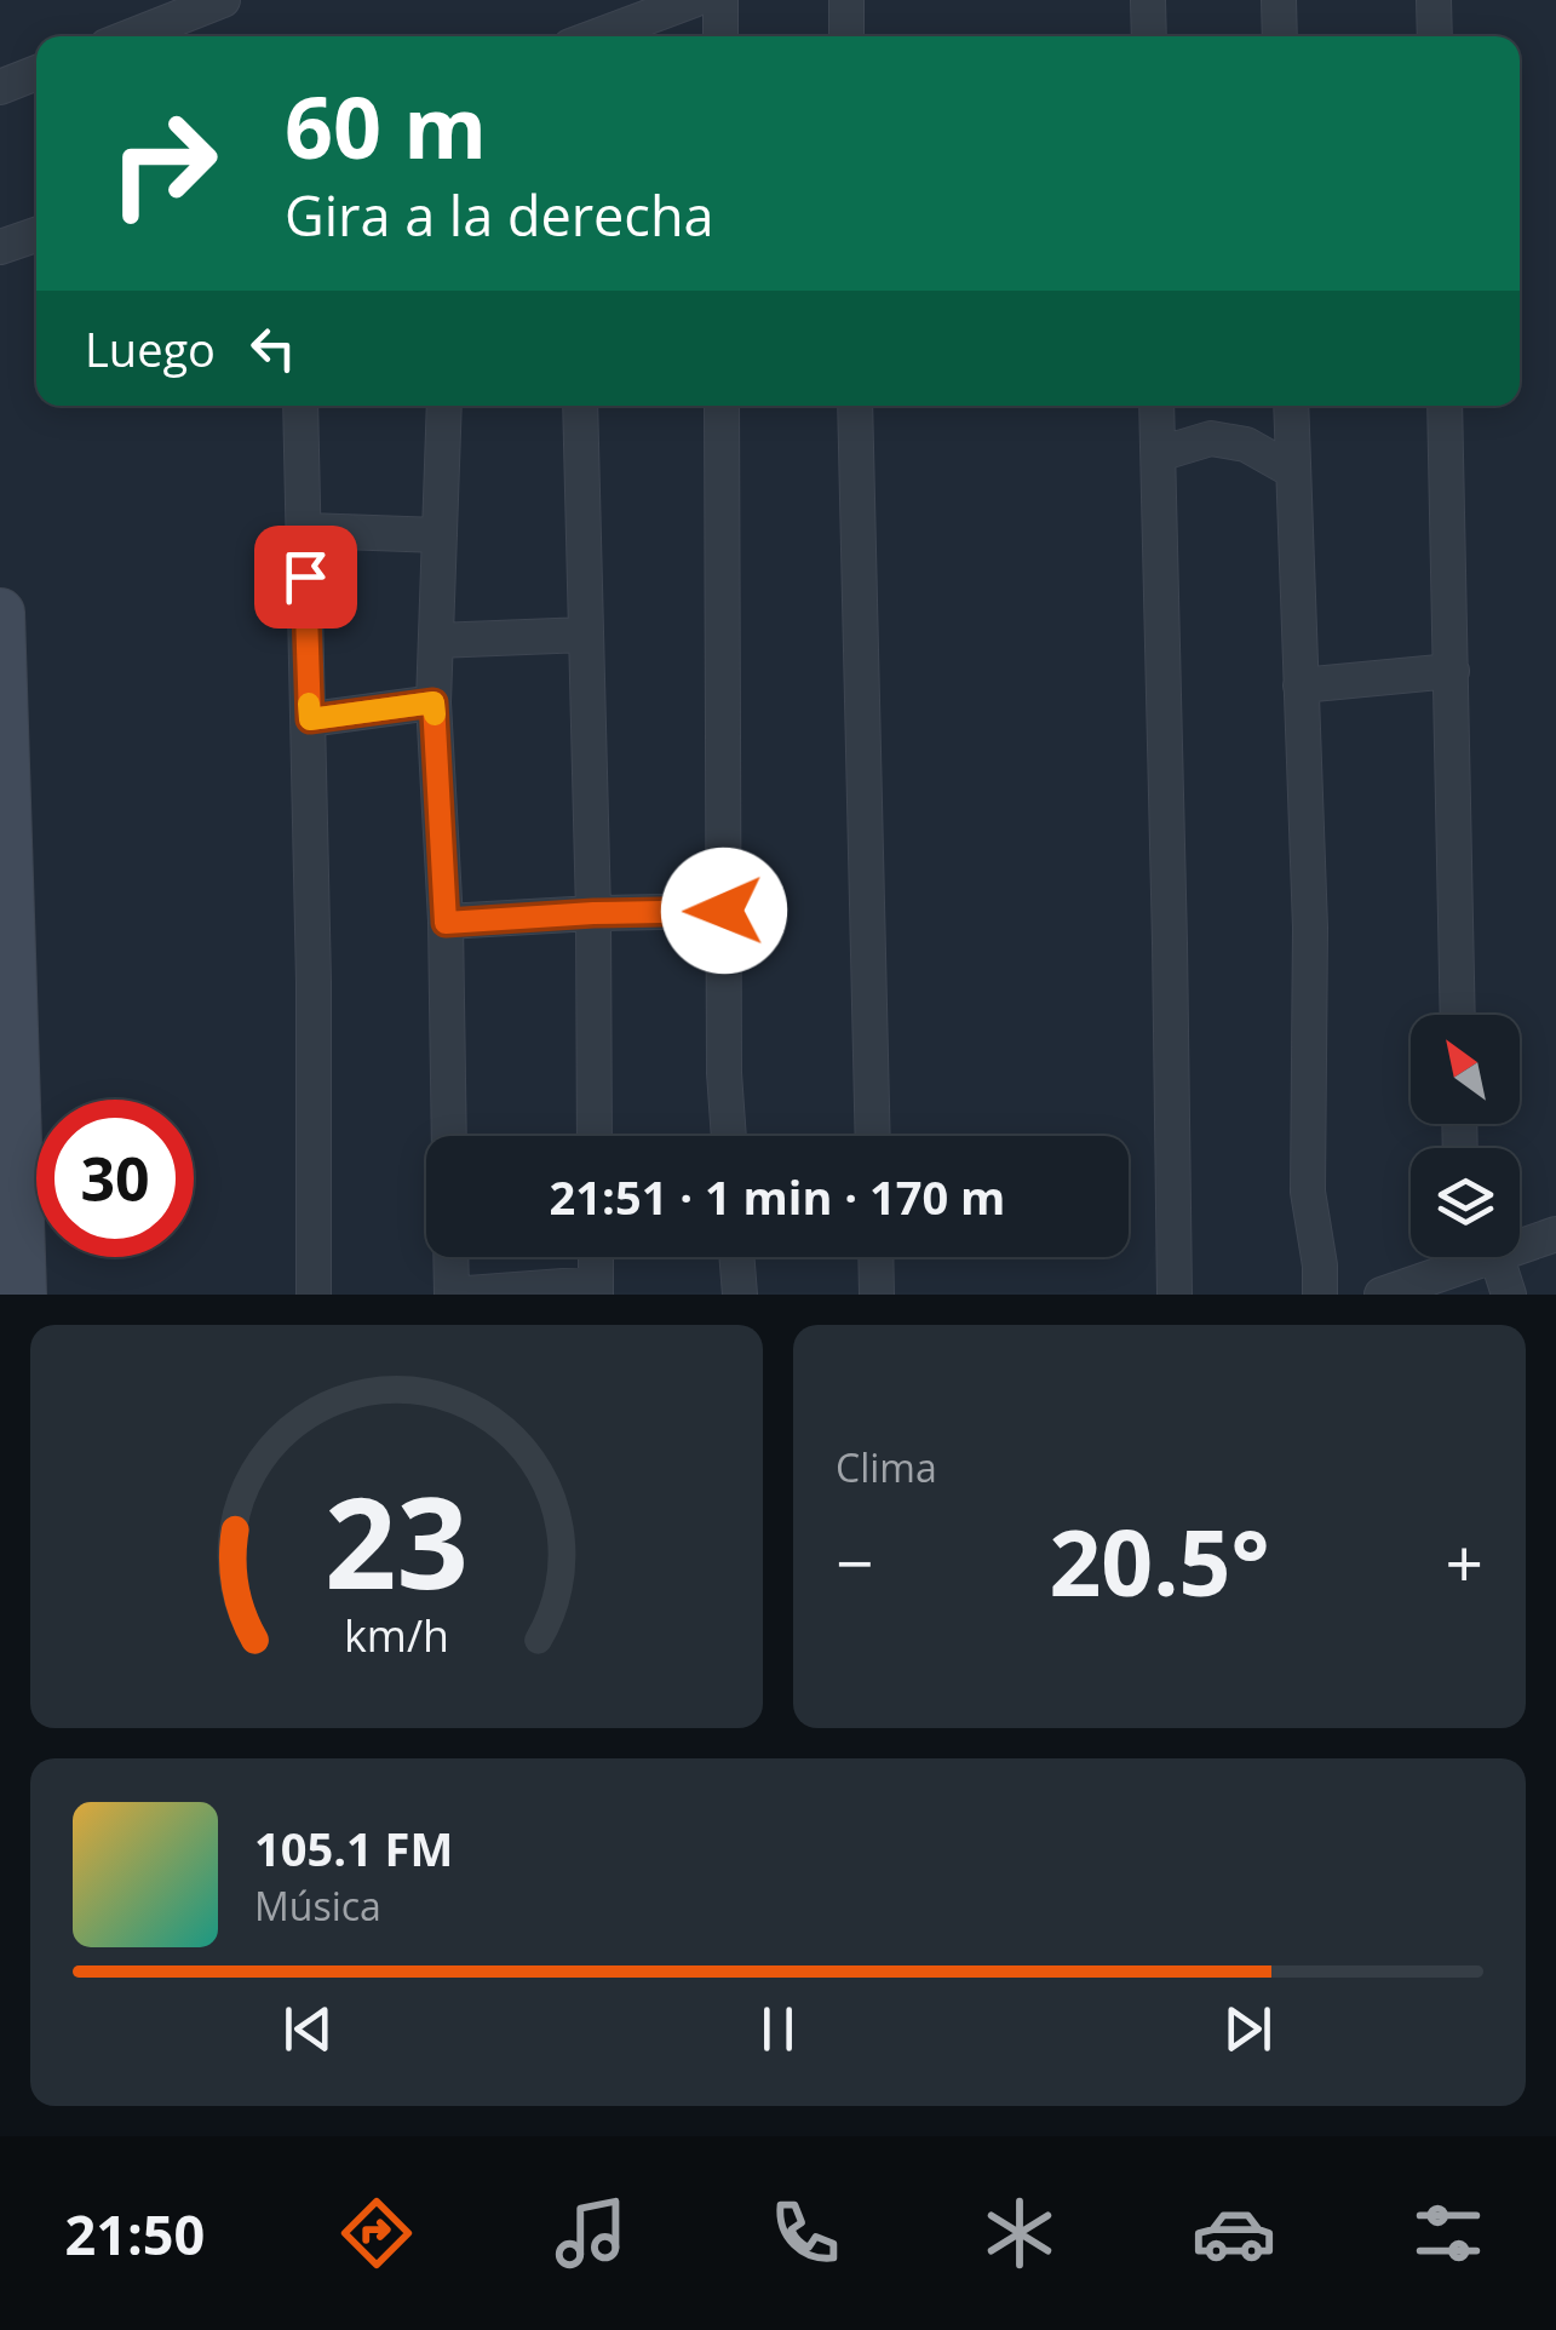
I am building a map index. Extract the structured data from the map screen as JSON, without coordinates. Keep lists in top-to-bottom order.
{
  "north": "top left",
  "page": {
    "turn": ["60 m", "Gira a la derecha"],
    "then": "Luego",
    "limit": "30",
    "trip": "21:51 · 1 min · 170 m",
    "tile": "Clima",
    "heat": ["−", "20.5°", "+"],
    "song": ["105.1 FM", "Música"],
    "tabs": "21:50",
    "gauge": ["23", "km/h"]
  }
}
